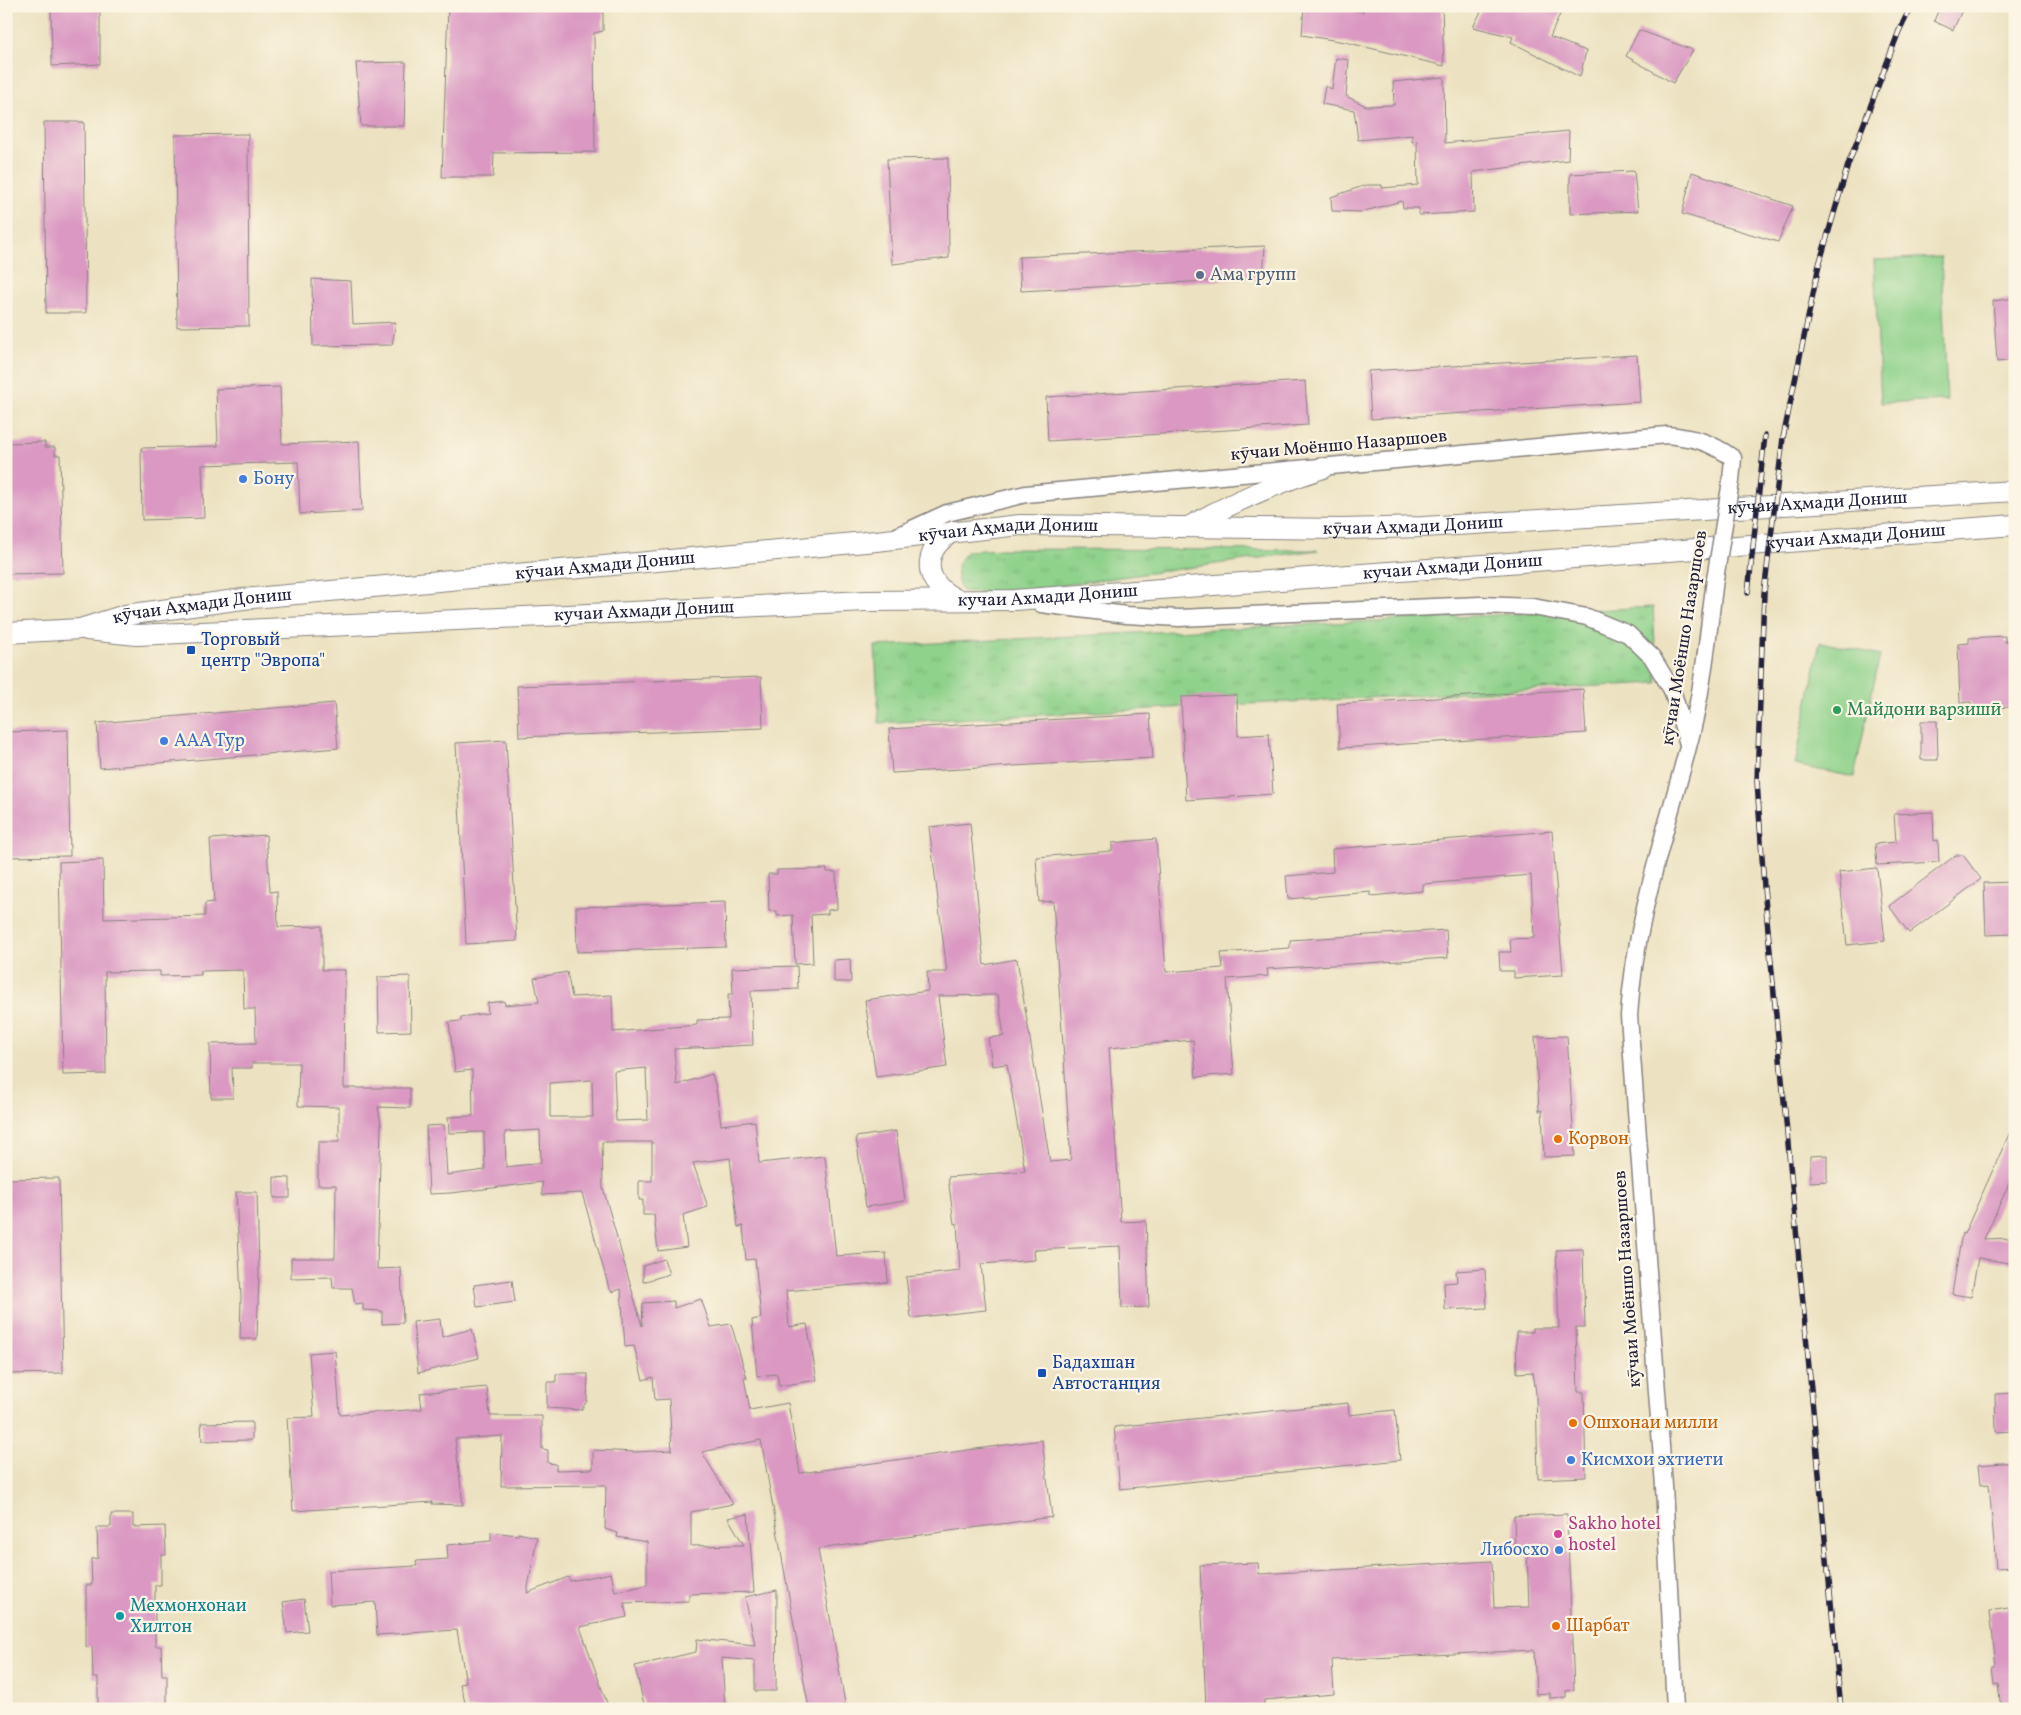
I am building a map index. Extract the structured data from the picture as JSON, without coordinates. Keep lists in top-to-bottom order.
{
  "streets": {
    "street": ["кӯчаи Моёншо Назаршоев", "кӯчаи Аҳмади Дониш", "кучаи Ахмади Дониш"]
  },
  "crossings": [
    ["кӯчаи Моёншо Назаршоев", "кӯчаи Аҳмади Дониш"],
    ["кӯчаи Аҳмади Дониш", "кучаи Ахмади Дониш"]
  ],
  "places": {
    "other": [
      "Ама групп",
      "Бону",
      "Майдони варзишӣ",
      "ААА Тур",
      "Корвон",
      "Ошхонаи милли",
      "Кисмхои эхтиети",
      "Sakho hotel hostel",
      "Либосхо",
      "Мехмонхонаи Хилтон",
      "Шарбат"
    ],
    "transit": ["Торговый центр \"Эвропа\"", "Бадахшан Автостанция"]
  }
}
